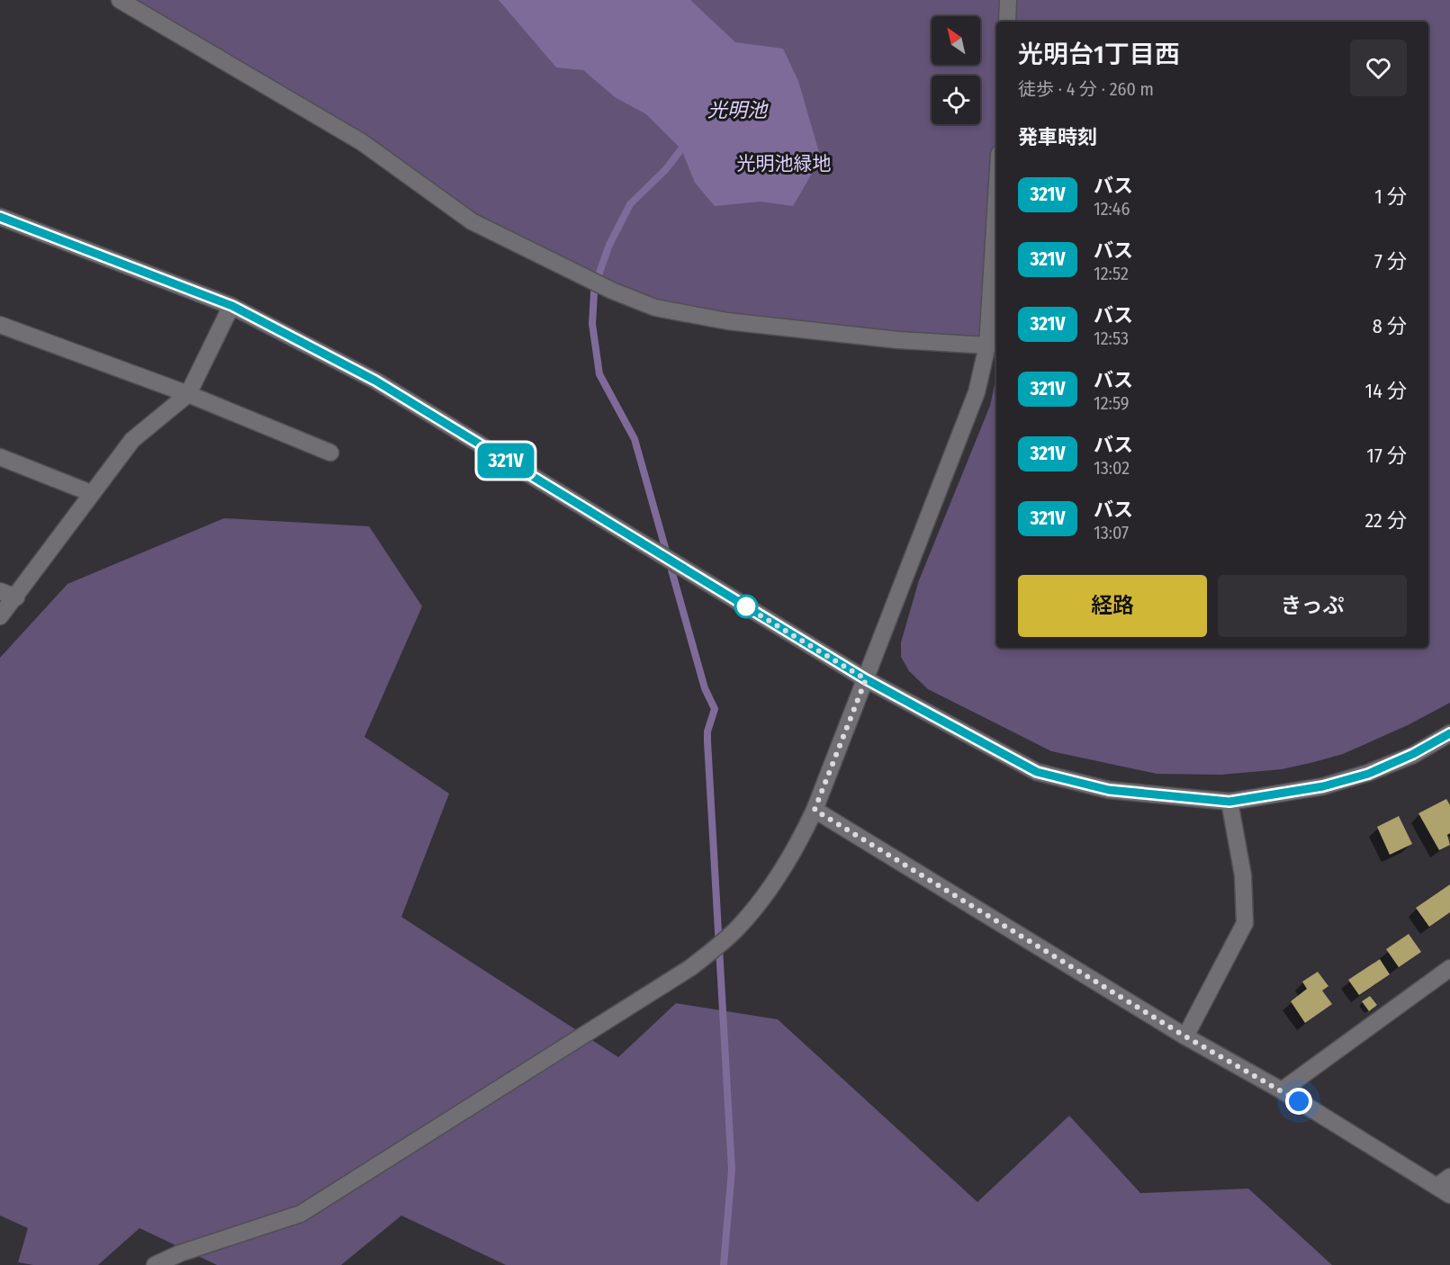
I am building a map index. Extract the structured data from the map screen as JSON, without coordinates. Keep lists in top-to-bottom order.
{
  "water": ["光明池"],
  "parks": ["光明池緑地"],
  "lines": ["bus line 321V"],
  "north": "top left",
  "page": {
    "on_map": "321V",
    "heading": [
      ["光明台1丁目西", "徒歩 · 4 分 · 260 m"],
      "発車時刻"
    ],
    "list": [
      {
        "mark": "321V",
        "name": "バス",
        "note": "12:46",
        "value": "1 分"
      },
      {
        "mark": "321V",
        "name": "バス",
        "note": "12:52",
        "value": "7 分"
      },
      {
        "mark": "321V",
        "name": "バス",
        "note": "12:53",
        "value": "8 分"
      },
      {
        "mark": "321V",
        "name": "バス",
        "note": "12:59",
        "value": "14 分"
      },
      {
        "mark": "321V",
        "name": "バス",
        "note": "13:02",
        "value": "17 分"
      },
      {
        "mark": "321V",
        "name": "バス",
        "note": "13:07",
        "value": "22 分"
      }
    ],
    "buttons": ["経路", "きっぷ"]
  }
}
